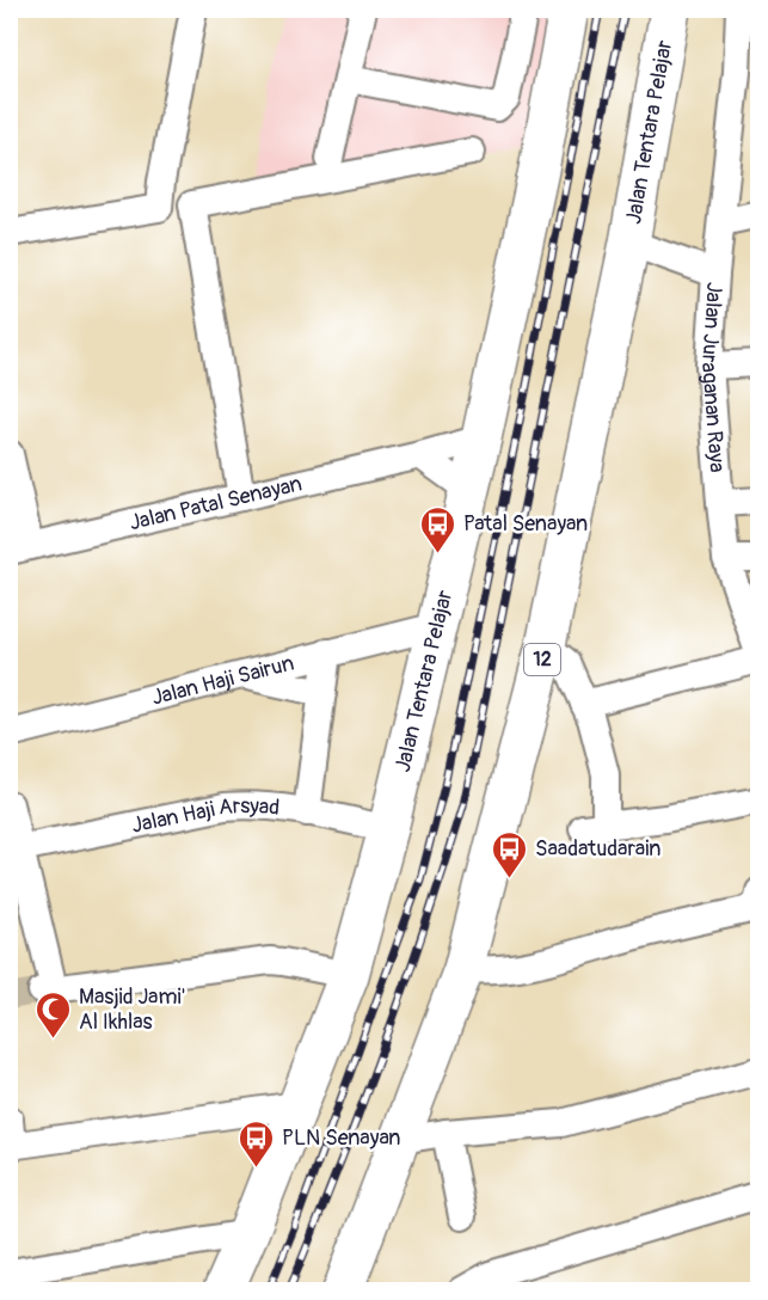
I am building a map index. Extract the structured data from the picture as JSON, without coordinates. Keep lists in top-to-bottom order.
{
  "streets": {
    "highway": ["Jalan Tentara Pelajar", "12"],
    "street": [
      "Jalan Juraganan Raya",
      "Jalan Patal Senayan",
      "Jalan Haji Sairun",
      "Jalan Haji Arsyad"
    ]
  },
  "crossings": [
    ["Jalan Tentara Pelajar", "Jalan Patal Senayan"],
    ["Jalan Tentara Pelajar", "Jalan Haji Sairun"],
    ["Jalan Tentara Pelajar", "Jalan Haji Arsyad"]
  ],
  "places": {
    "bus stop": ["Patal Senayan", "Saadatudarain", "PLN Senayan"],
    "mosque": ["Masjid Jami' Al Ikhlas"]
  }
}
